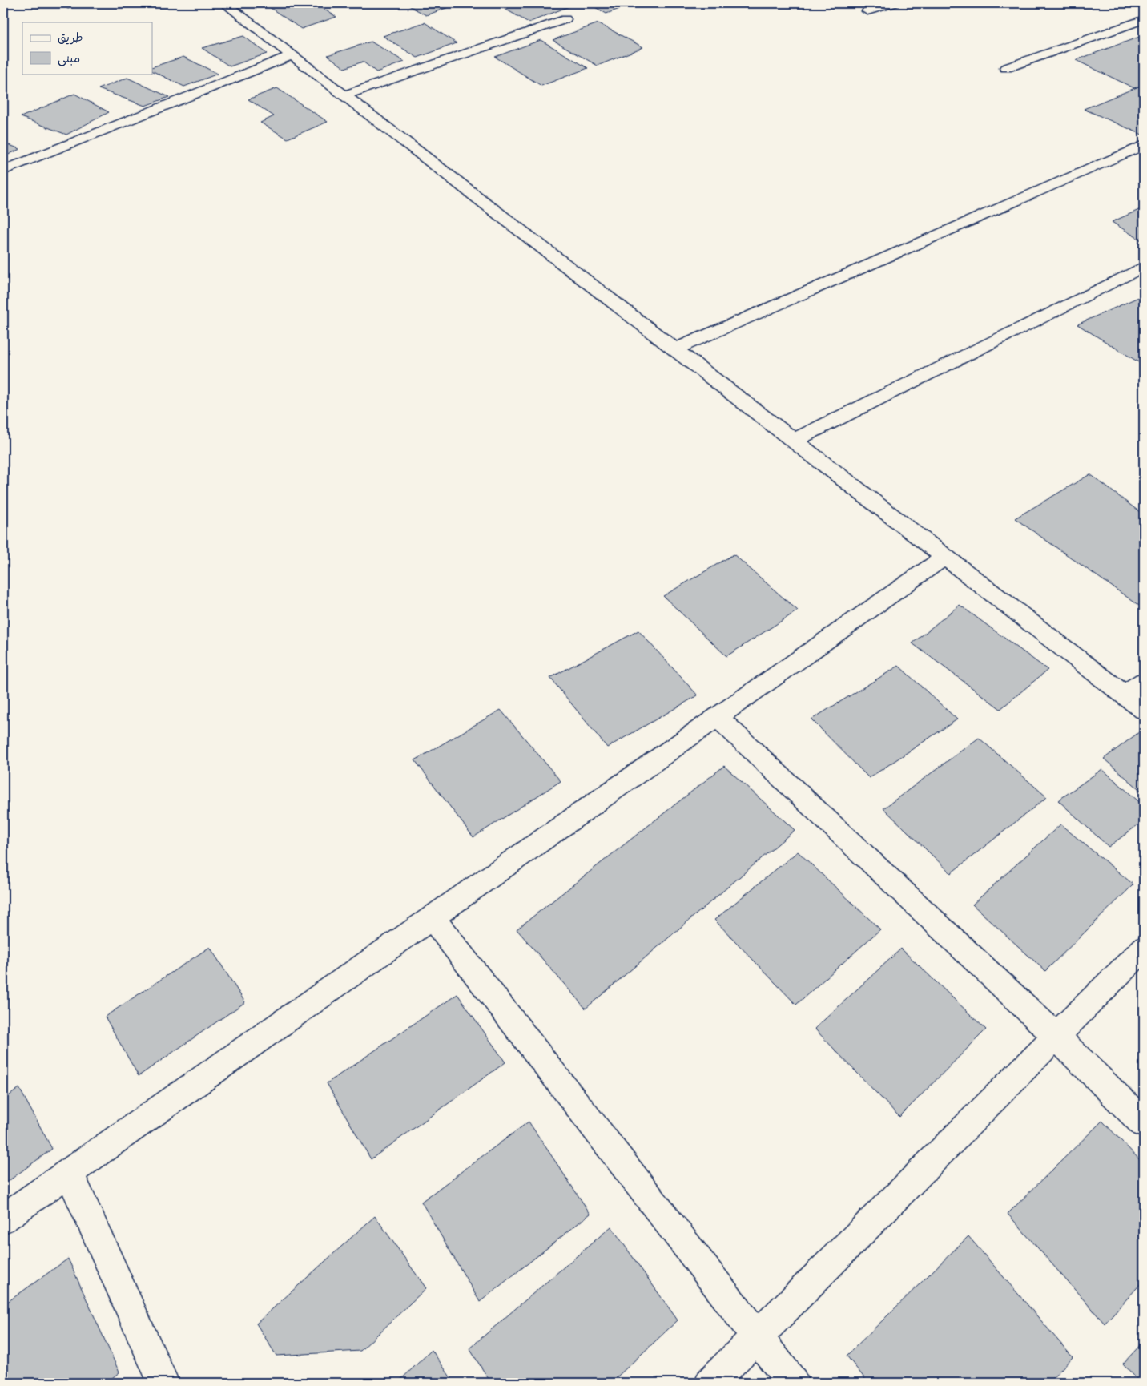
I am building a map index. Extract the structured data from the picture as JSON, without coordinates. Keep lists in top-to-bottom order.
{
  "legend": ["طريق", "مبنى"]
}
